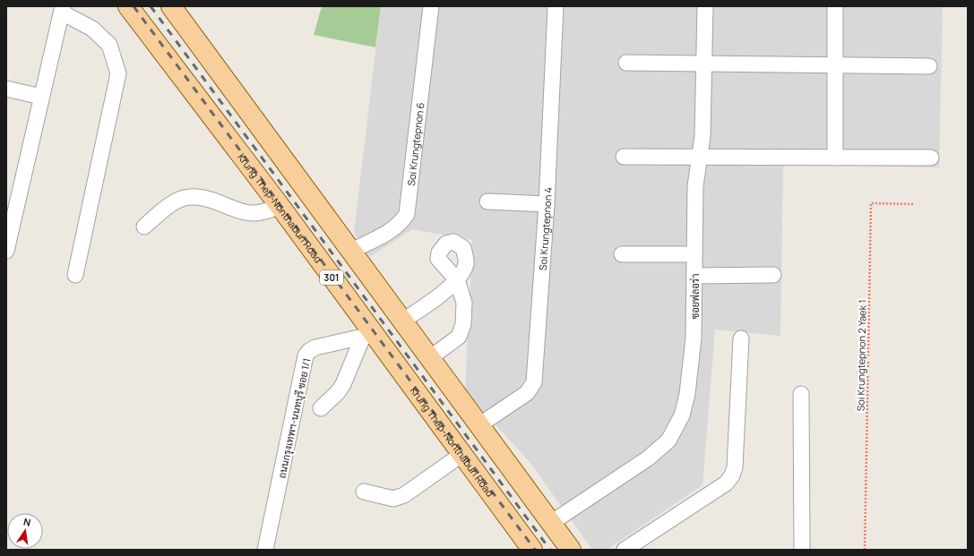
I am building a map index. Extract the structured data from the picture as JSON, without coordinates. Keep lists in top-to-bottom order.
{
  "streets": {
    "main road": ["Krung Thep-Nonthaburi Road", "301"],
    "street": [
      "Soi Krungtepnon 6",
      "Soi Krungtepnon 4",
      "ซอยฟลอร่า",
      "ถนนกรุงเทพฯ-นนทบุรี ซอย 1/1"
    ],
    "path": ["Soi Krungtepnon 2 Yaek 1"]
  },
  "crossings": [
    ["Krung Thep-Nonthaburi Road", "ถนนกรุงเทพฯ-นนทบุรี ซอย 1/1"]
  ],
  "north": "top"
}
